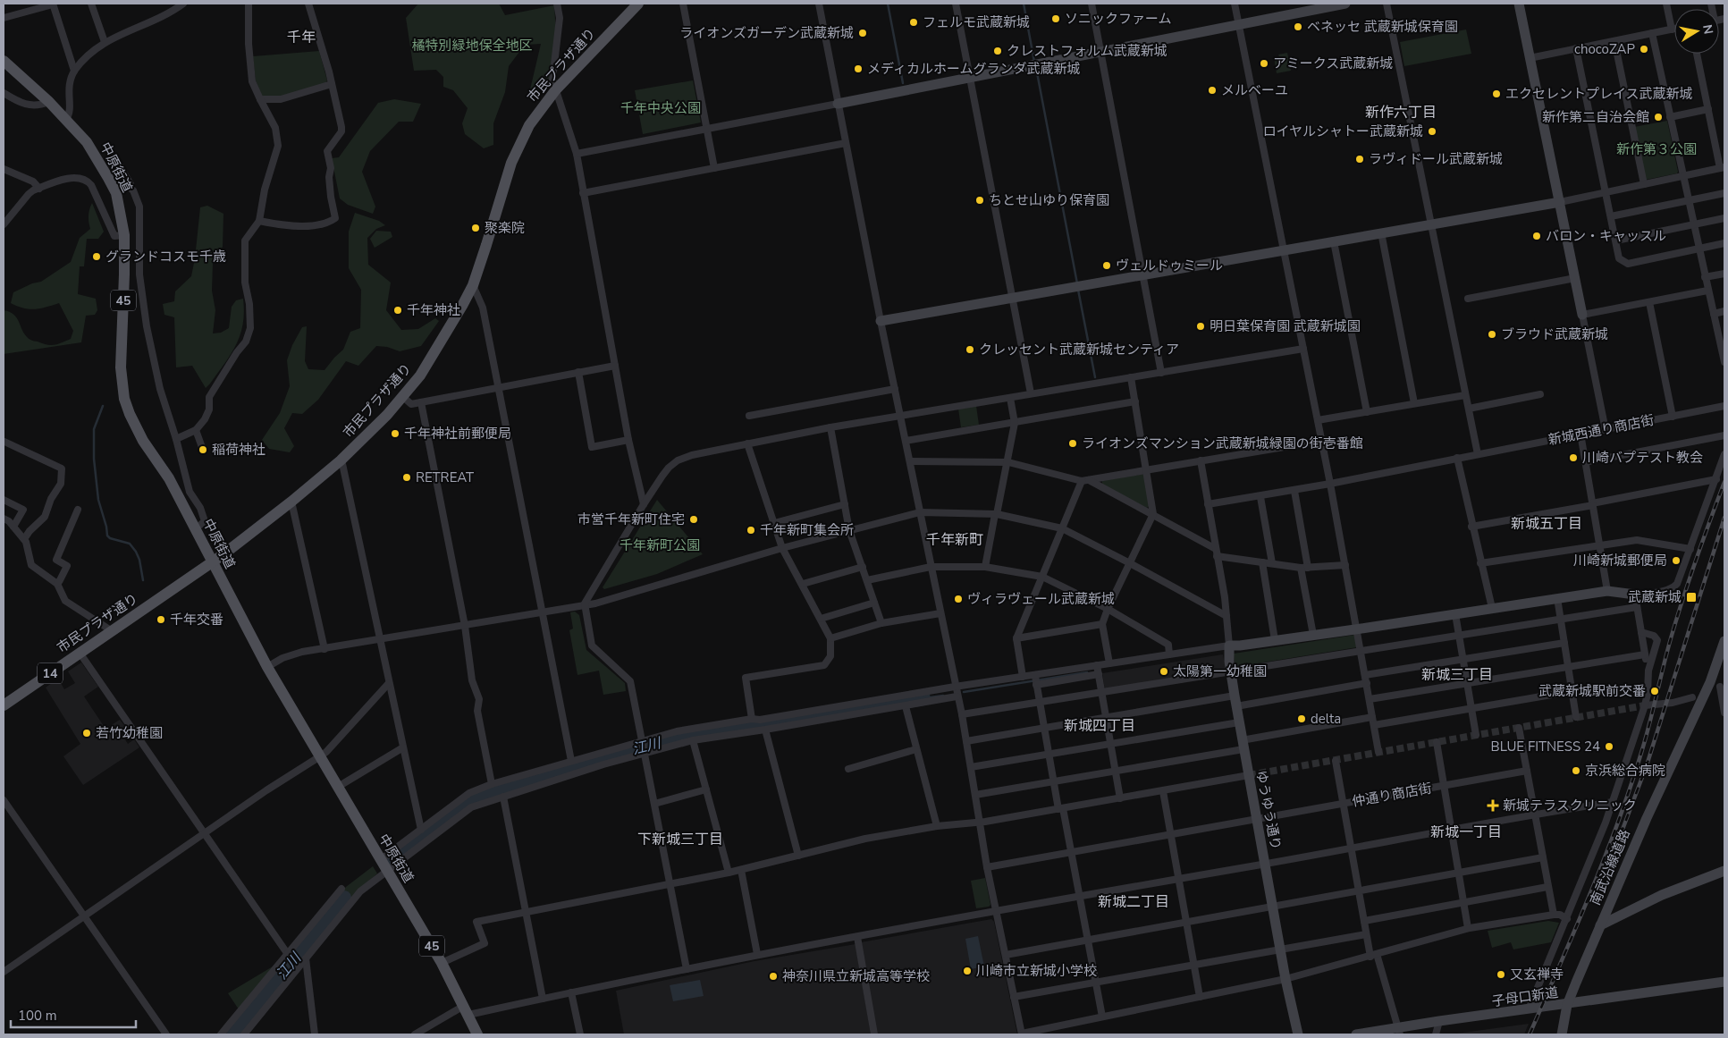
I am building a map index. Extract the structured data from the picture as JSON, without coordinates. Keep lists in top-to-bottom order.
{
  "streets": {
    "main road": [
      "市民プラザ通り",
      "中原街道",
      "45",
      "14"
    ],
    "street": [
      "新城西通り商店街",
      "仲通り商店街",
      "ゆうゆう通り",
      "南武沿線道路",
      "子母口新道"
    ]
  },
  "crossings": [
    ["市民プラザ通り", "中原街道"],
    ["仲通り商店街", "ゆうゆう通り"],
    ["南武沿線道路", "子母口新道"]
  ],
  "districts": [
    "千年",
    "新作六丁目",
    "新城五丁目",
    "千年新町",
    "新城三丁目",
    "新城四丁目",
    "新城一丁目",
    "下新城三丁目",
    "新城二丁目"
  ],
  "water": ["江川"],
  "parks": [
    "橘特別緑地保全地区",
    "千年中央公園",
    "新作第３公園",
    "千年新町公園"
  ],
  "places": {
    "other": [
      "ソニックファーム",
      "フェルモ武蔵新城",
      "ベネッセ 武蔵新城保育園",
      "ライオンズガーデン武蔵新城",
      "chocoZAP",
      "クレストフォルム武蔵新城",
      "アミークス武蔵新城",
      "メディカルホームグランダ武蔵新城",
      "メルベーユ",
      "エクセレントプレイス武蔵新城",
      "新作第二自治会館",
      "ロイヤルシャトー武蔵新城",
      "ラヴィドール武蔵新城",
      "ちとせ山ゆり保育園",
      "聚楽院",
      "バロン・キャッスル",
      "グランドコスモ千歳",
      "ヴェルドゥミール",
      "千年神社",
      "明日葉保育園 武蔵新城園",
      "ブラウド武蔵新城",
      "クレッセント武蔵新城センティア",
      "千年神社前郵便局",
      "ライオンズマンション武蔵新城緑園の街壱番館",
      "稲荷神社",
      "川崎バプテスト教会",
      "RETREAT",
      "市営千年新町住宅",
      "千年新町集会所",
      "川崎新城郵便局",
      "ヴィラヴェール武蔵新城",
      "千年交番",
      "太陽第一幼稚園",
      "武蔵新城駅前交番",
      "delta",
      "若竹幼稚園",
      "BLUE FITNESS 24",
      "京浜総合病院",
      "川崎市立新城小学校",
      "又玄禅寺",
      "神奈川県立新城高等学校"
    ],
    "transit": ["武蔵新城"],
    "health": ["新城テラスクリニック"]
  },
  "scale_bar": "100 m",
  "north": "right"
}
